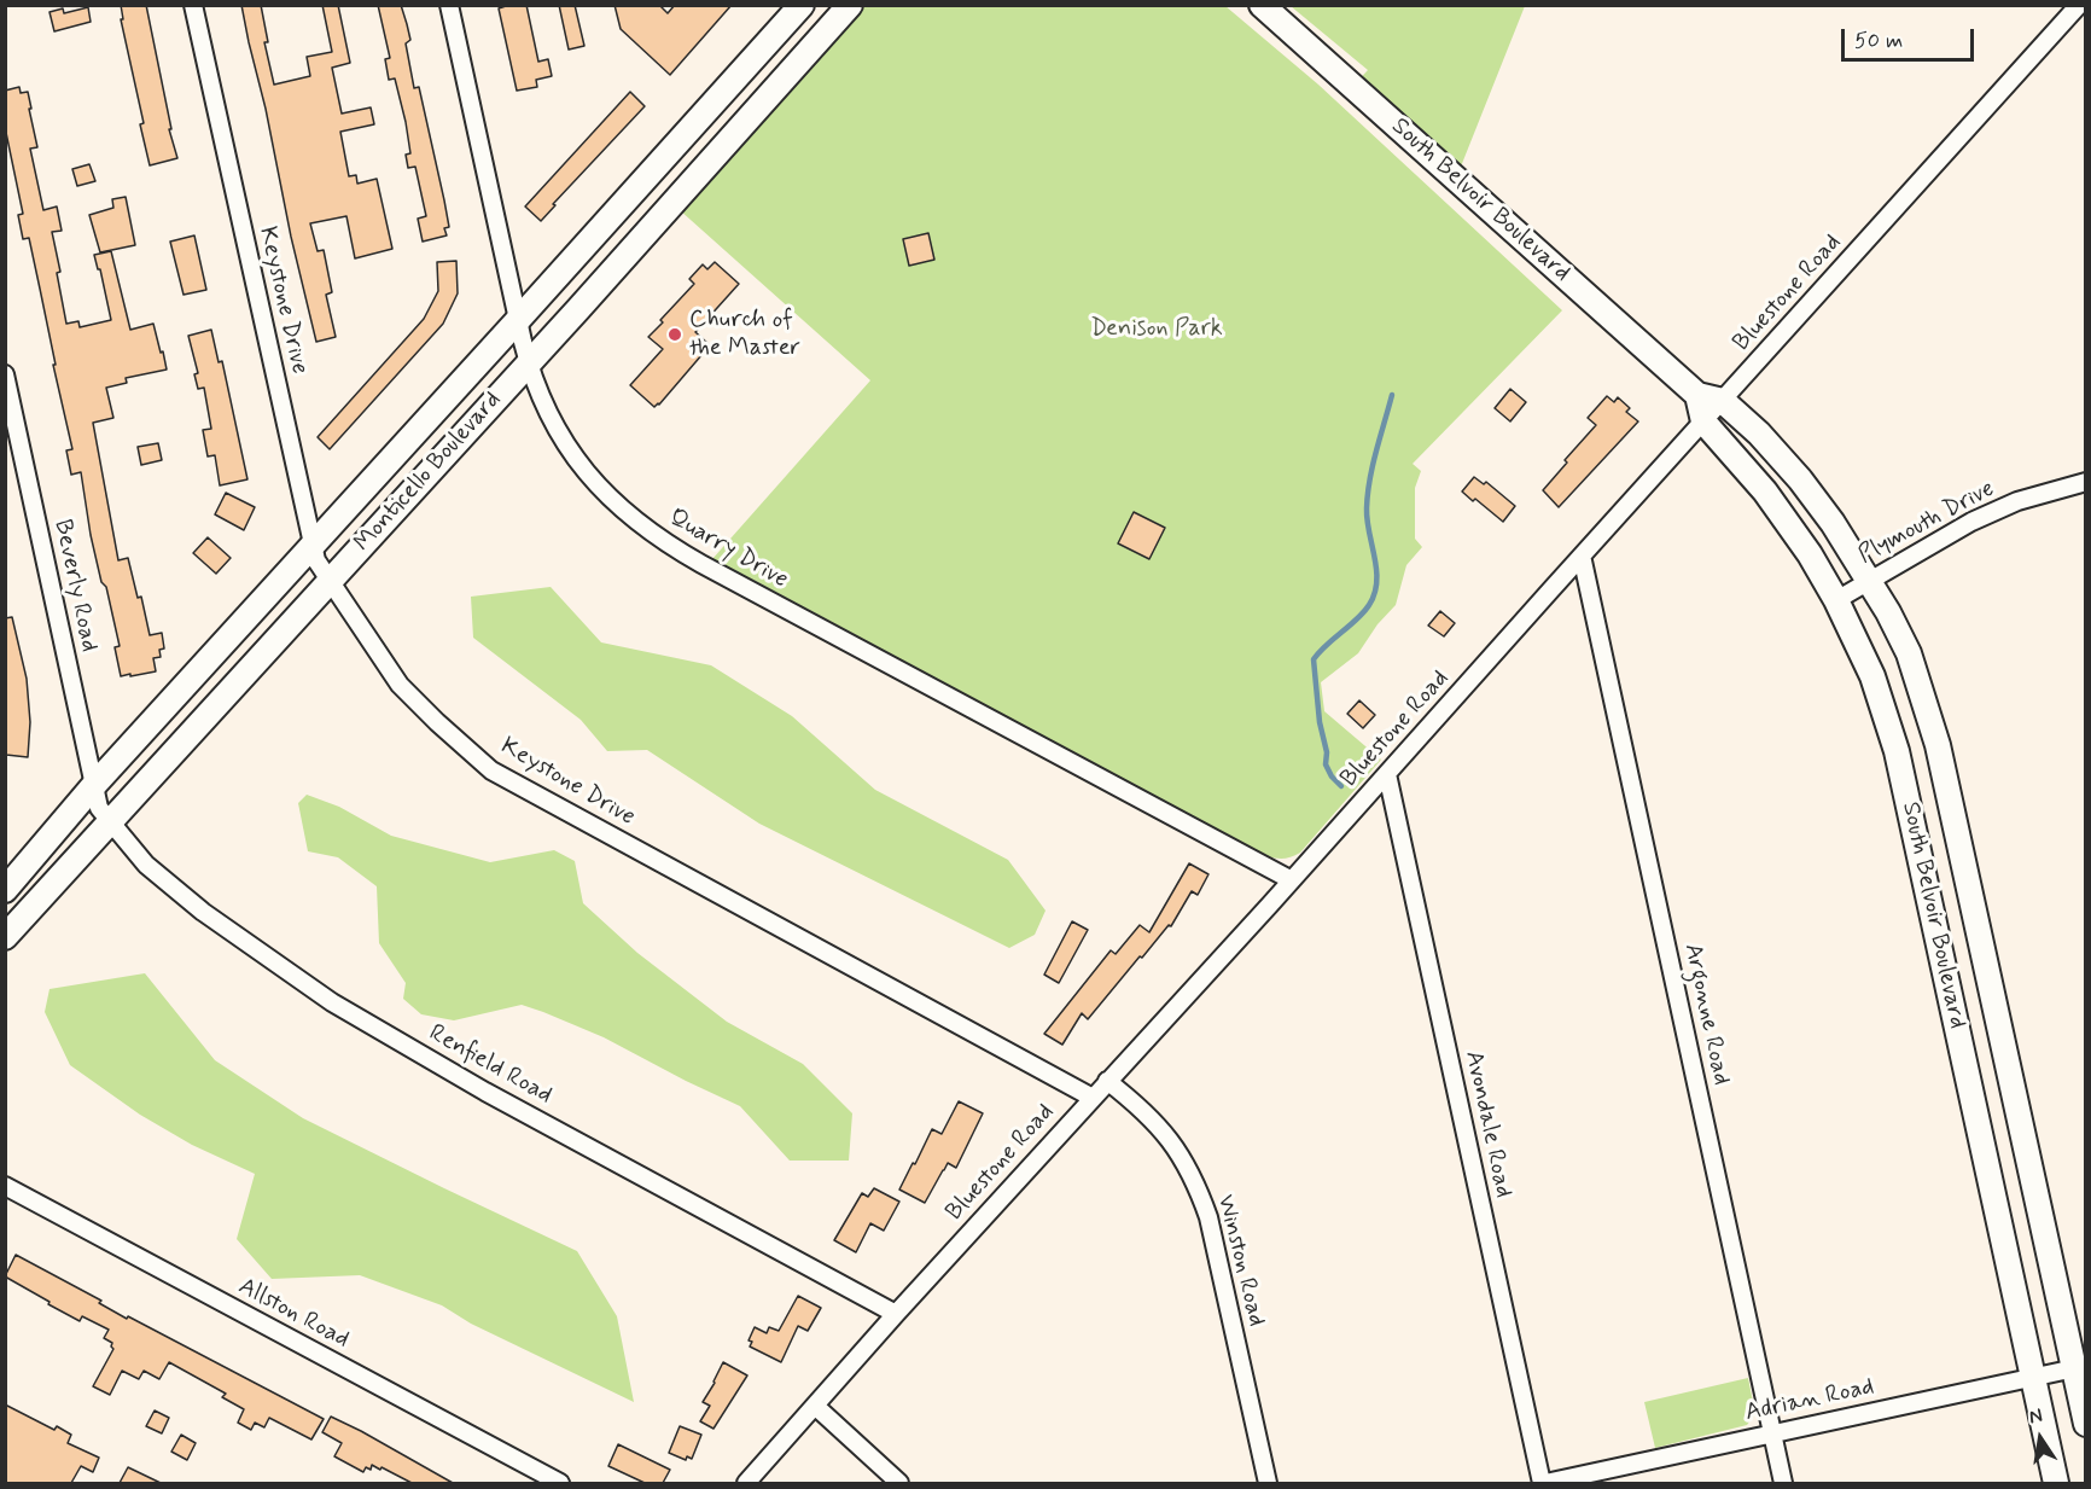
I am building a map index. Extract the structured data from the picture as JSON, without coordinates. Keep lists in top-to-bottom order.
{
  "streets": {
    "street": [
      "South Belvoir Boulevard",
      "Bluestone Road",
      "Keystone Drive",
      "Monticello Boulevard",
      "Plymouth Drive",
      "Quarry Drive",
      "Beverly Road",
      "Argonne Road",
      "Renfield Road",
      "Avondale Road",
      "Winston Road",
      "Allston Road",
      "Adrian Road"
    ]
  },
  "crossings": [
    ["South Belvoir Boulevard", "Bluestone Road"],
    ["South Belvoir Boulevard", "Plymouth Drive"],
    ["South Belvoir Boulevard", "Adrian Road"],
    ["Bluestone Road", "Keystone Drive"],
    ["Bluestone Road", "Quarry Drive"],
    ["Bluestone Road", "Argonne Road"],
    ["Bluestone Road", "Renfield Road"],
    ["Bluestone Road", "Avondale Road"],
    ["Bluestone Road", "Winston Road"],
    ["Keystone Drive", "Monticello Boulevard"],
    ["Monticello Boulevard", "Quarry Drive"],
    ["Monticello Boulevard", "Beverly Road"],
    ["Monticello Boulevard", "Renfield Road"],
    ["Beverly Road", "Renfield Road"],
    ["Argonne Road", "Adrian Road"],
    ["Avondale Road", "Adrian Road"]
  ],
  "parks": ["Denison Park"],
  "places": ["Church of the Master"],
  "scale_bar": "50 m",
  "north": "top"
}
